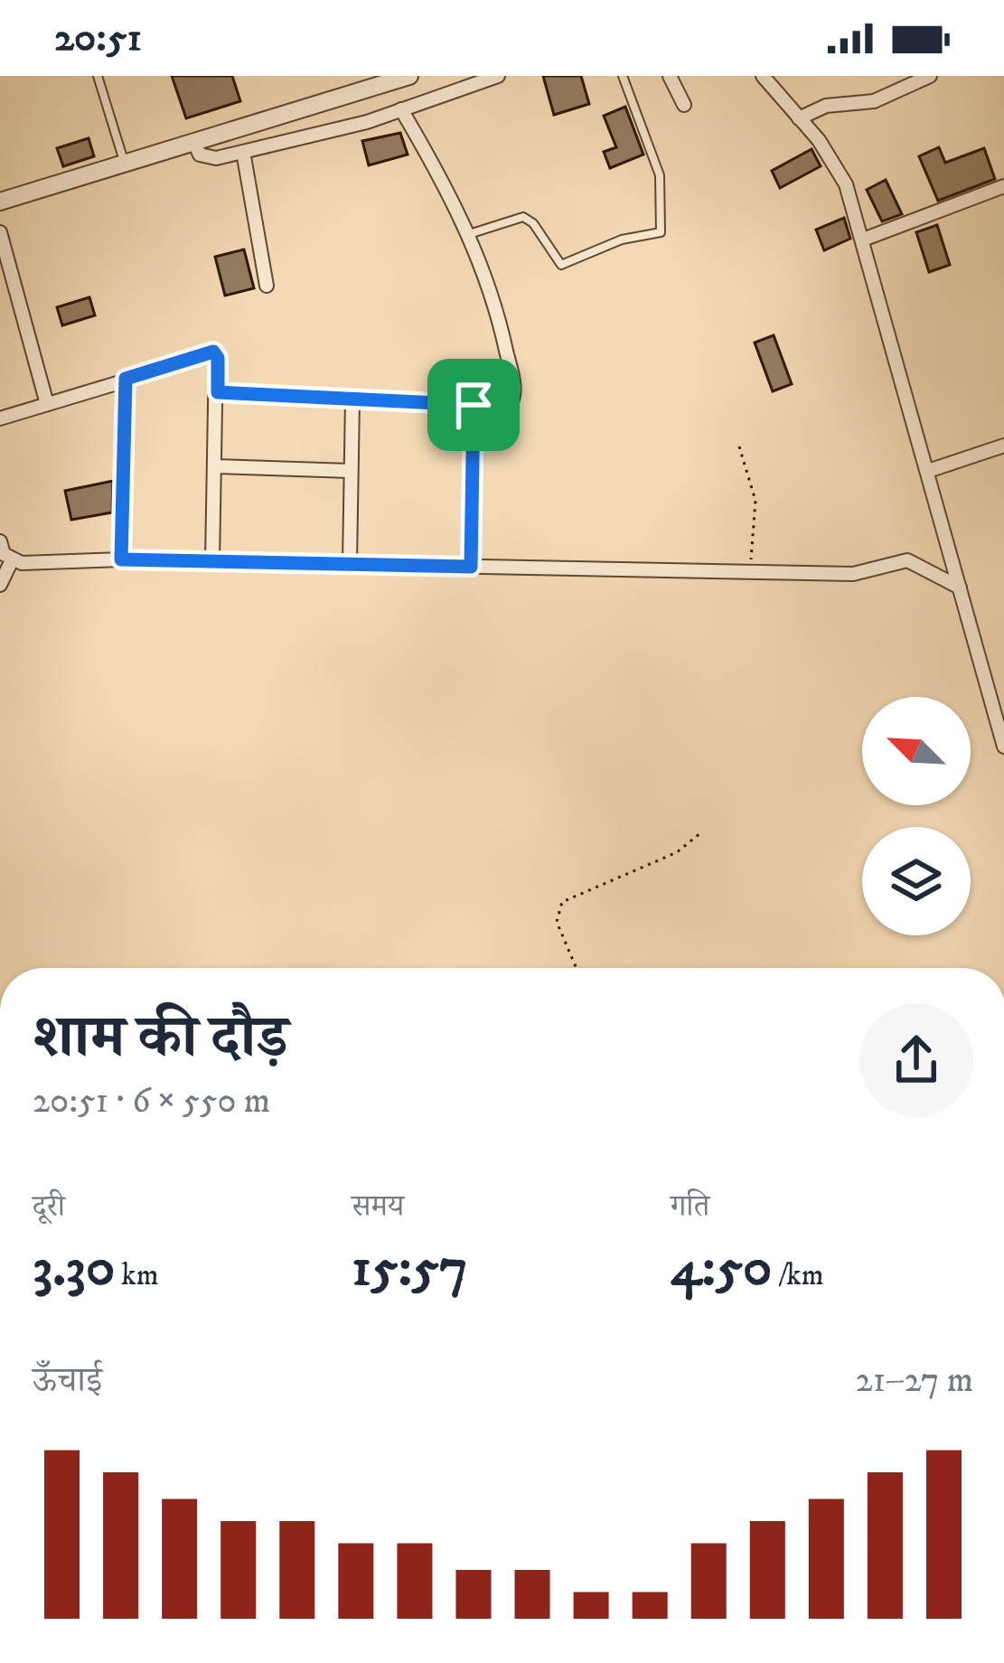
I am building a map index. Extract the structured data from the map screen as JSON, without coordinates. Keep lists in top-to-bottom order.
{
  "north": "top left",
  "page": {
    "status": "20:51",
    "heading": ["शाम की दौड़", "20:51 · 6 × 550 m"],
    "stats": [
      ["दूरी", "3.30 km"],
      ["समय", "15:57"],
      ["गति", "4:50 /km"]
    ],
    "chart": ["ऊँचाई", "21–27 m"]
  }
}
